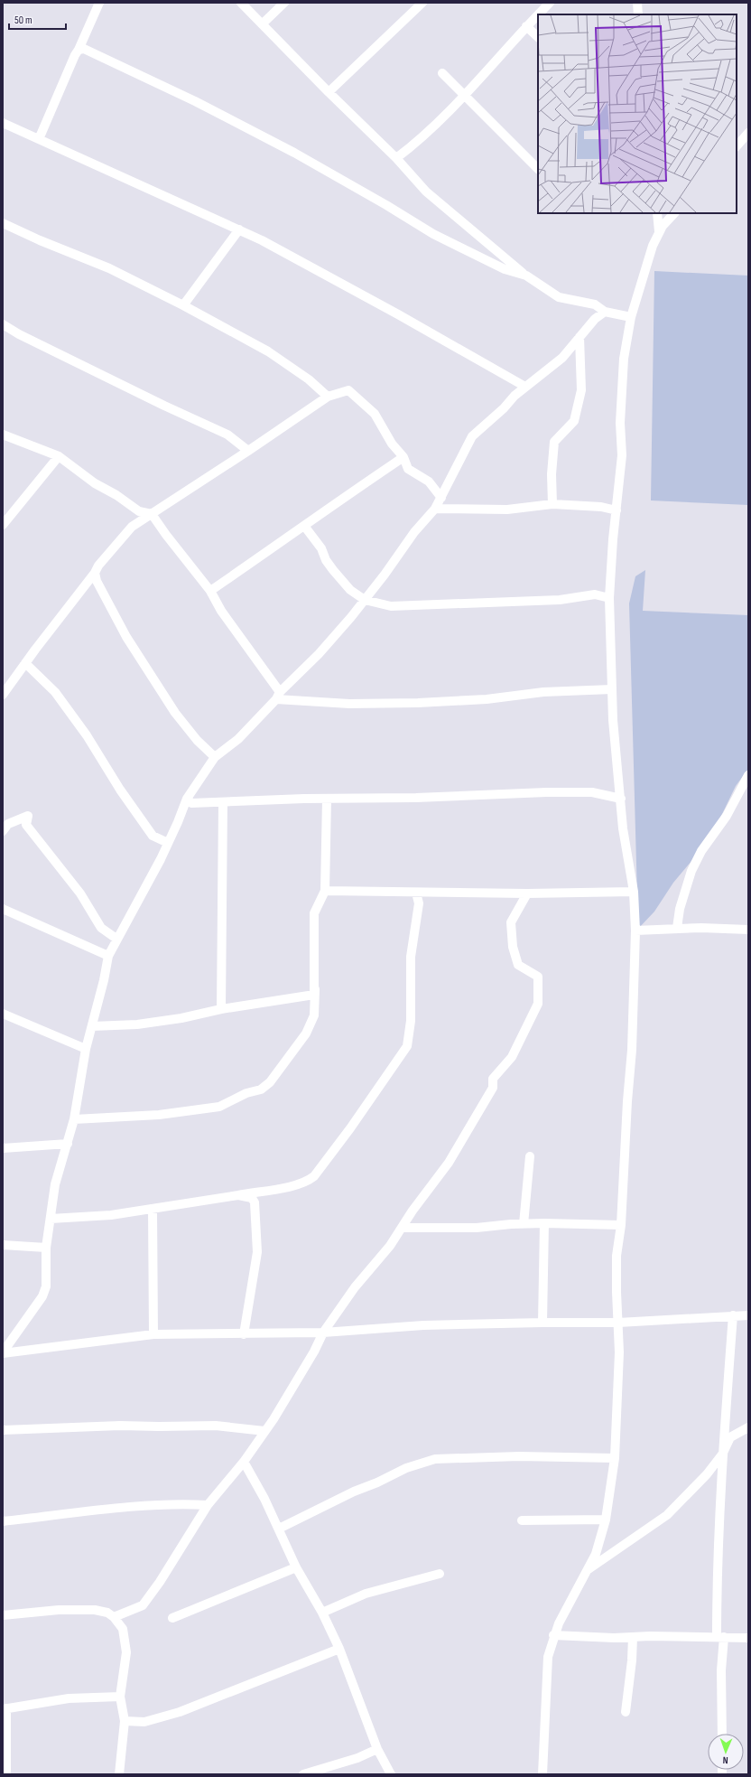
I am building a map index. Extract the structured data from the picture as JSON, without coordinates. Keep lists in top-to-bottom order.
{
  "scale_bar": "50 m",
  "north": "bottom"
}
